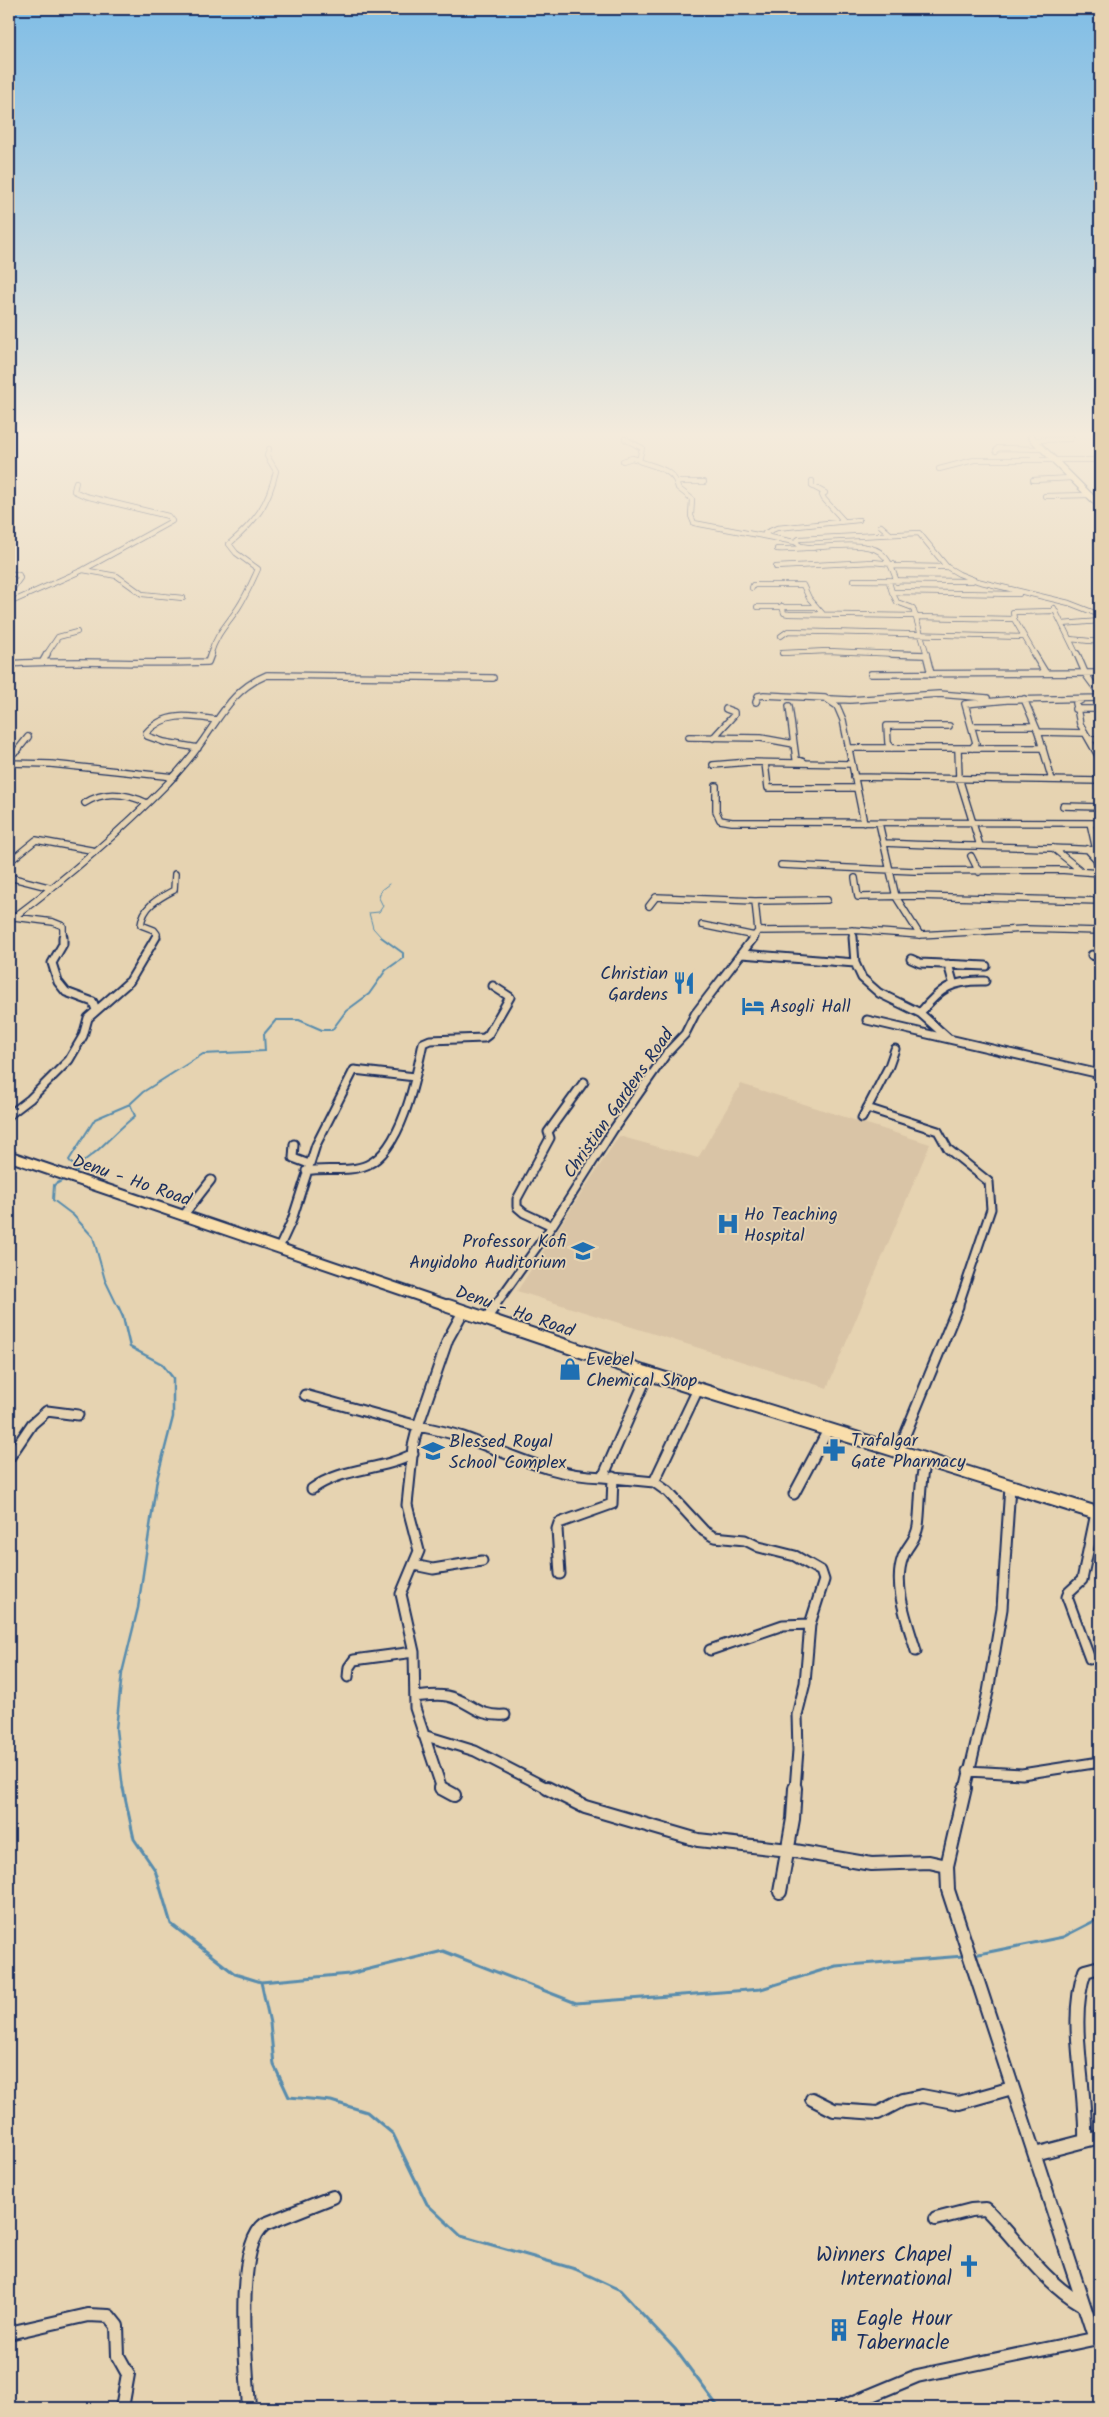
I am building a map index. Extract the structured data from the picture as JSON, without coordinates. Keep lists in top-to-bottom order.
{
  "streets": {
    "main road": ["Denu - Ho Road"],
    "street": ["Christian Gardens Road"]
  },
  "crossings": [
    ["Christian Gardens Road", "Denu - Ho Road"]
  ],
  "places": {
    "restaurant": ["Christian Gardens"],
    "hotel": ["Asogli Hall"],
    "hospital": ["Ho Teaching Hospital"],
    "school or university": ["Professor Kofi Anyidoho Auditorium", "Blessed Royal School Complex"],
    "shop": ["Evebel Chemical Shop"],
    "pharmacy": ["Trafalgar Gate Pharmacy"],
    "church": ["Winners Chapel International"],
    "building": ["Eagle Hour Tabernacle"]
  }
}
